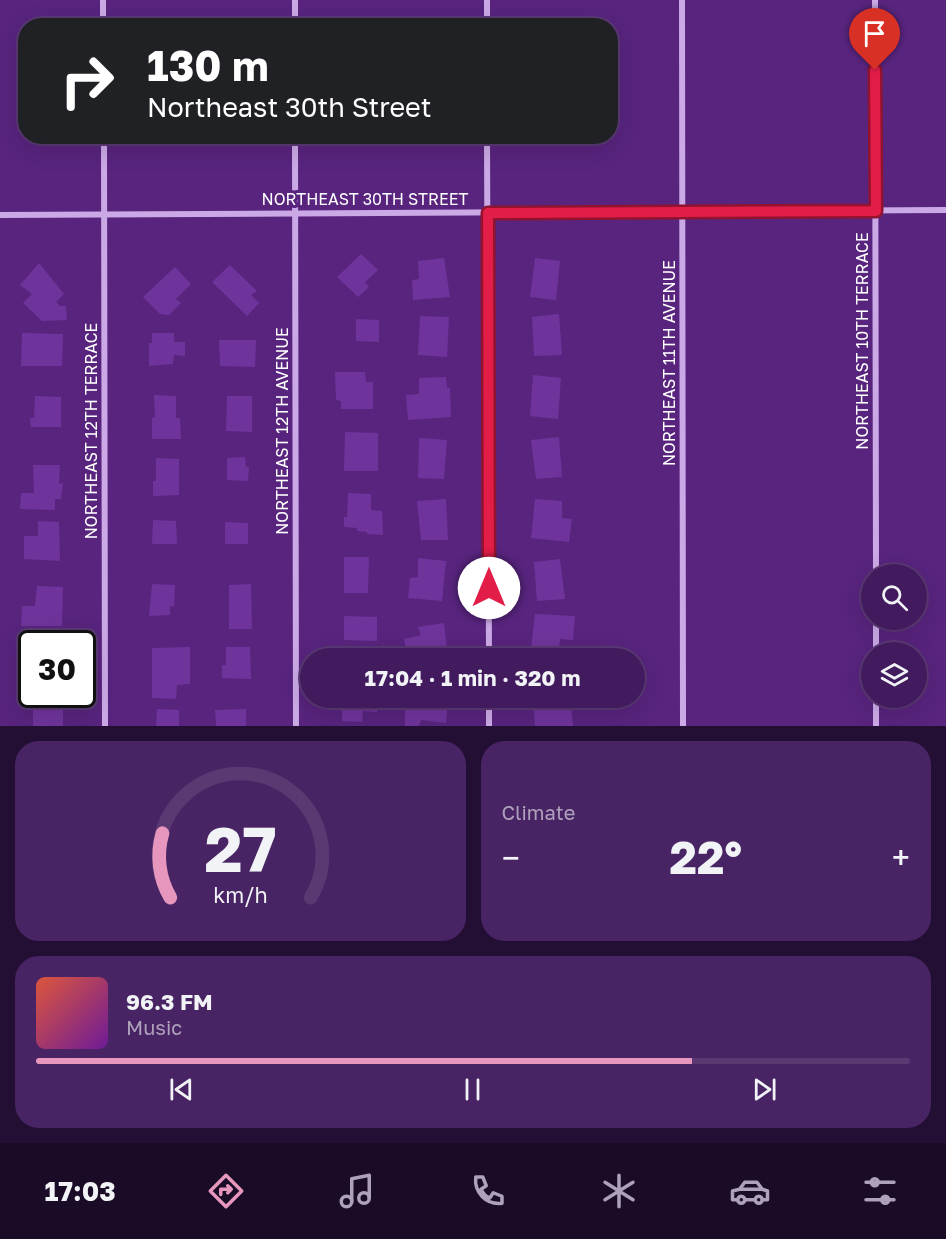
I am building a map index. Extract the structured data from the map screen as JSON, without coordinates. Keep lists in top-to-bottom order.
{
  "streets": {
    "street": [
      "NORTHEAST 30TH STREET",
      "NORTHEAST 10TH TERRACE",
      "NORTHEAST 11TH AVENUE",
      "NORTHEAST 12TH TERRACE",
      "NORTHEAST 12TH AVENUE"
    ]
  },
  "crossings": [
    ["NORTHEAST 30TH STREET", "NORTHEAST 10TH TERRACE"],
    ["NORTHEAST 30TH STREET", "NORTHEAST 11TH AVENUE"],
    ["NORTHEAST 30TH STREET", "NORTHEAST 12TH TERRACE"],
    ["NORTHEAST 30TH STREET", "NORTHEAST 12TH AVENUE"]
  ],
  "page": {
    "turn": ["130 m", "Northeast 30th Street"],
    "limit": "30",
    "trip": "17:04 · 1 min · 320 m",
    "tile": "Climate",
    "heat": ["−", "22°", "+"],
    "song": ["96.3 FM", "Music"],
    "tabs": "17:03",
    "gauge": ["27", "km/h"]
  }
}
